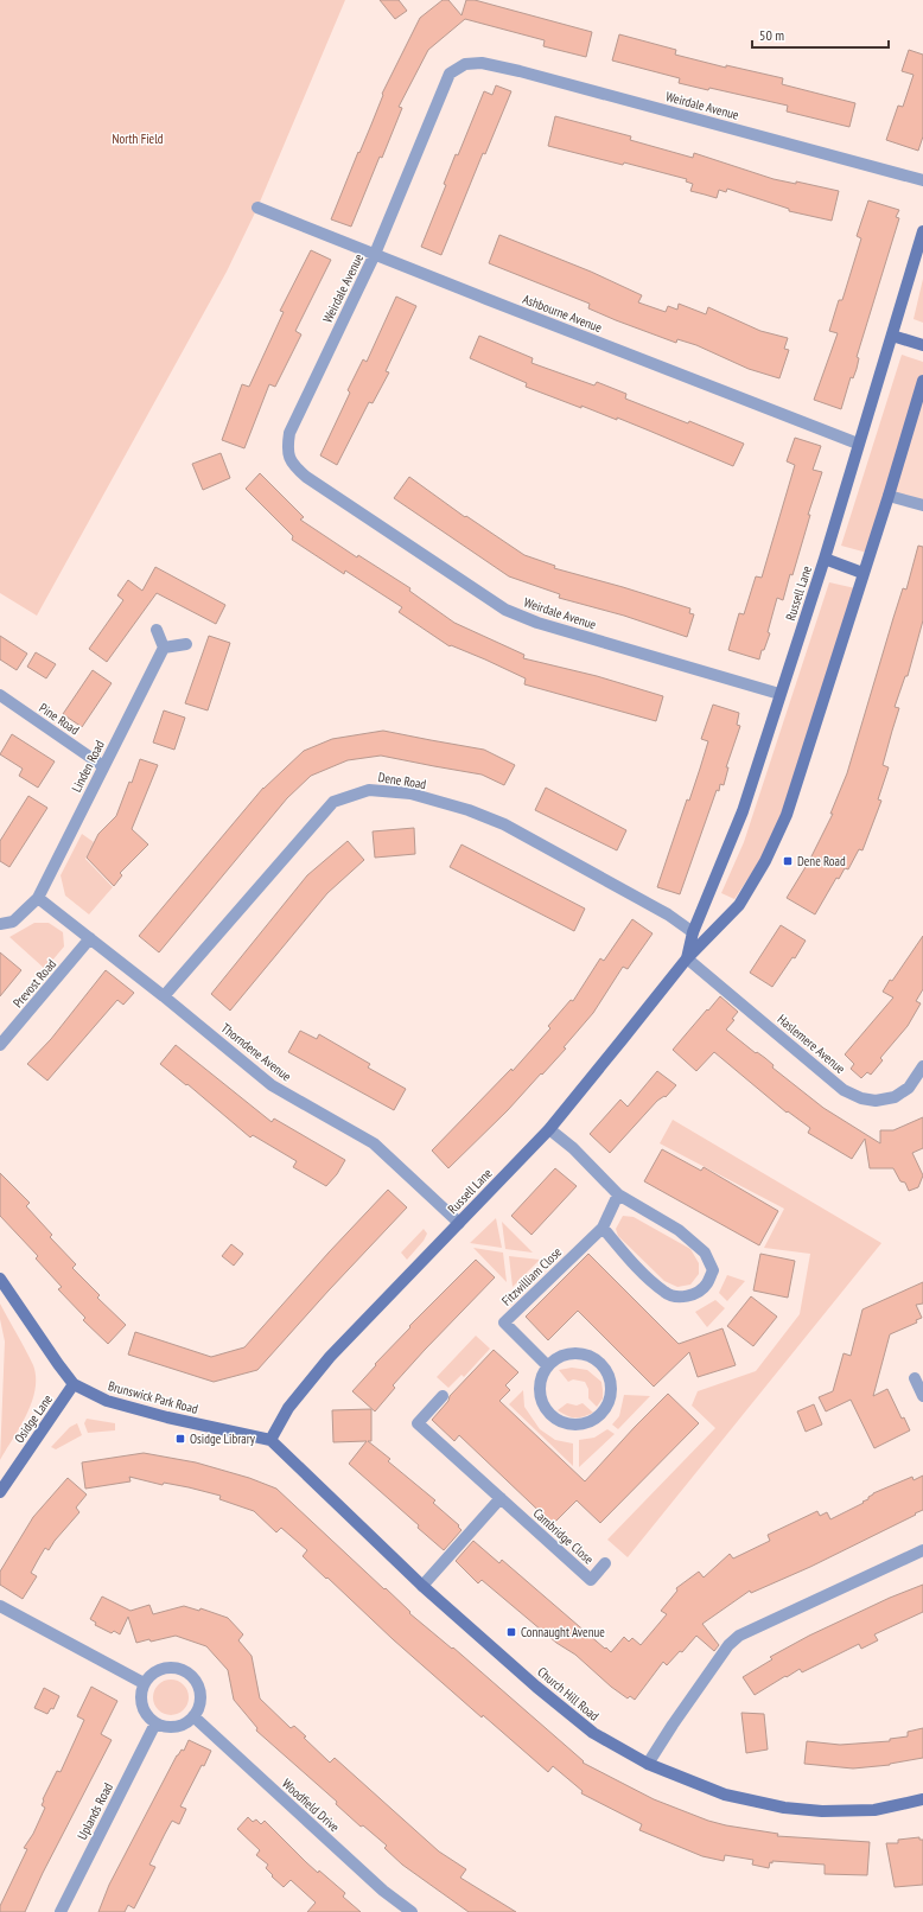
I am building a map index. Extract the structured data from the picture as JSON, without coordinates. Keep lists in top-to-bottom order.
{
  "streets": {
    "main road": [
      "Russell Lane",
      "Brunswick Park Road",
      "Osidge Lane",
      "Church Hill Road"
    ],
    "street": [
      "Weirdale Avenue",
      "Ashbourne Avenue",
      "Pine Road",
      "Linden Road",
      "Dene Road",
      "Prevost Road",
      "Haslemere Avenue",
      "Thorndene Avenue",
      "Fitzwilliam Close",
      "Cambridge Close",
      "Woodfield Drive",
      "Uplands Road"
    ]
  },
  "crossings": [
    ["Weirdale Avenue", "Ashbourne Avenue"],
    ["Weirdale Avenue", "Russell Lane"],
    ["Ashbourne Avenue", "Russell Lane"],
    ["Russell Lane", "Dene Road"],
    ["Russell Lane", "Haslemere Avenue"],
    ["Russell Lane", "Thorndene Avenue"],
    ["Russell Lane", "Brunswick Park Road"],
    ["Russell Lane", "Church Hill Road"],
    ["Pine Road", "Linden Road"],
    ["Linden Road", "Thorndene Avenue"],
    ["Dene Road", "Thorndene Avenue"],
    ["Prevost Road", "Thorndene Avenue"],
    ["Brunswick Park Road", "Osidge Lane"],
    ["Brunswick Park Road", "Church Hill Road"],
    ["Woodfield Drive", "Uplands Road"]
  ],
  "parks": ["North Field"],
  "places": {
    "transit": ["Dene Road", "Osidge Library", "Connaught Avenue"]
  },
  "scale_bar": "50 m"
}
